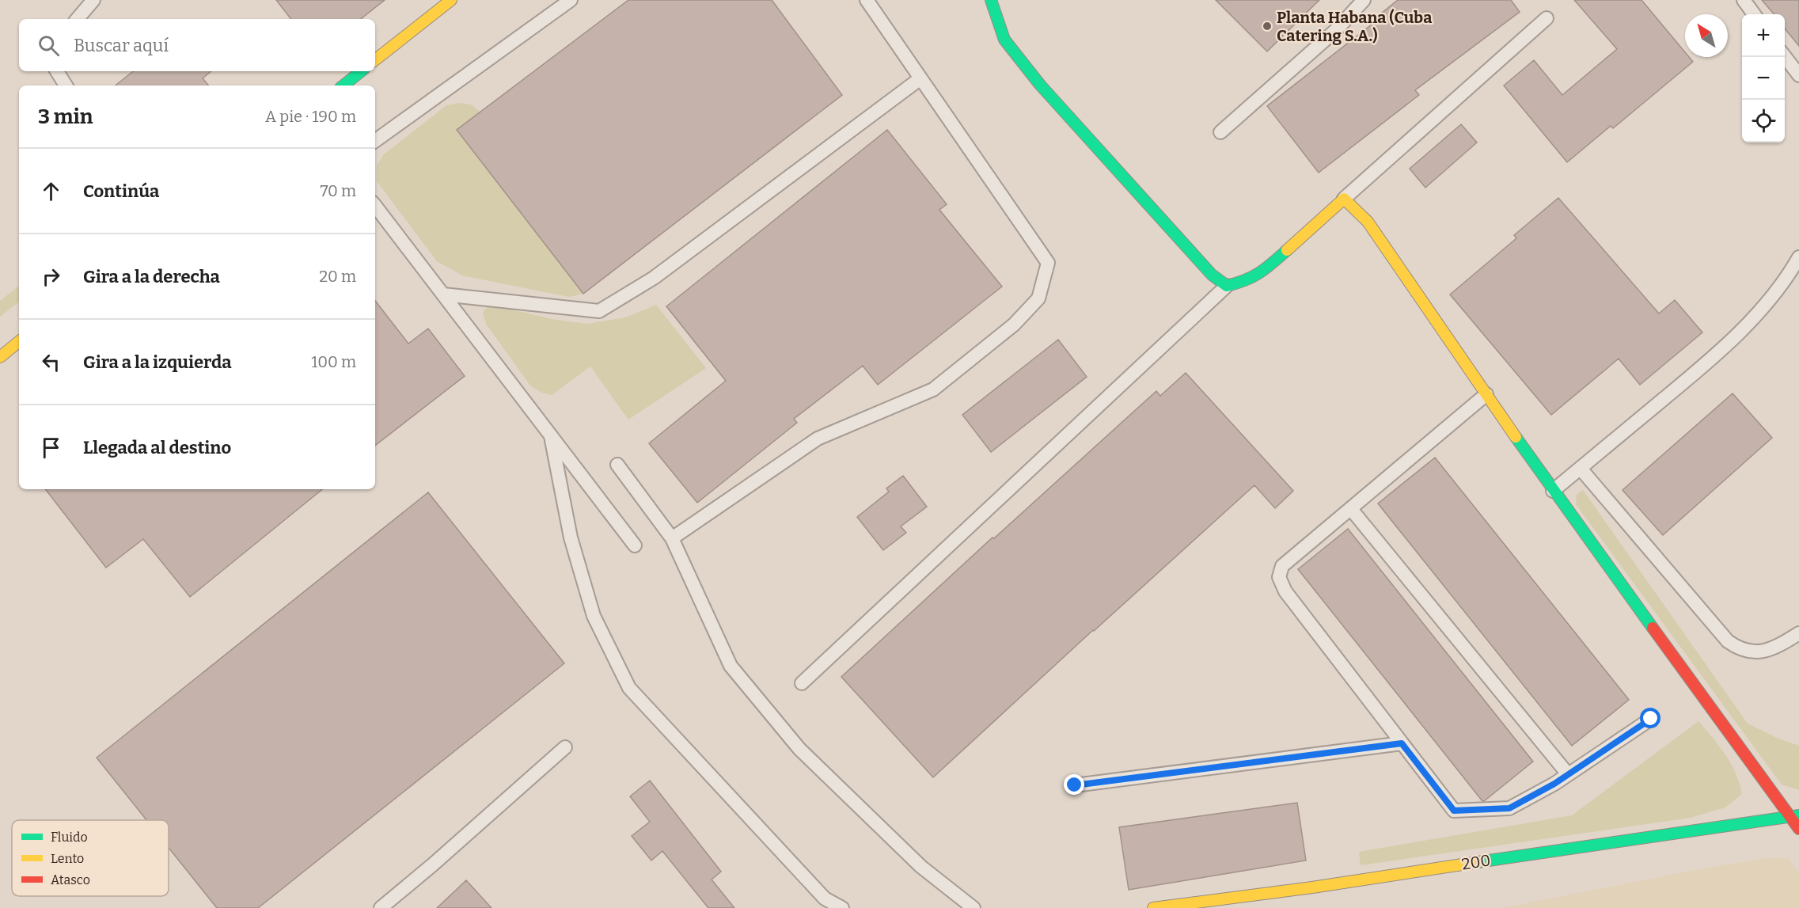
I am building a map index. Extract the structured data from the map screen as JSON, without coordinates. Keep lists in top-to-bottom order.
{
  "streets": {
    "street": ["200"]
  },
  "places": ["Planta Habana (Cuba Catering S.A.)"],
  "legend": ["Fluido", "Lento", "Atasco"],
  "north": "top left",
  "page": {
    "map_buttons": ["+", "−"],
    "search": "Buscar aquí",
    "heading": ["3 min", "A pie · 190 m"],
    "list": [
      ["Continúa", "70 m"],
      ["Gira a la derecha", "20 m"],
      ["Gira a la izquierda", "100 m"],
      "Llegada al destino"
    ]
  }
}
